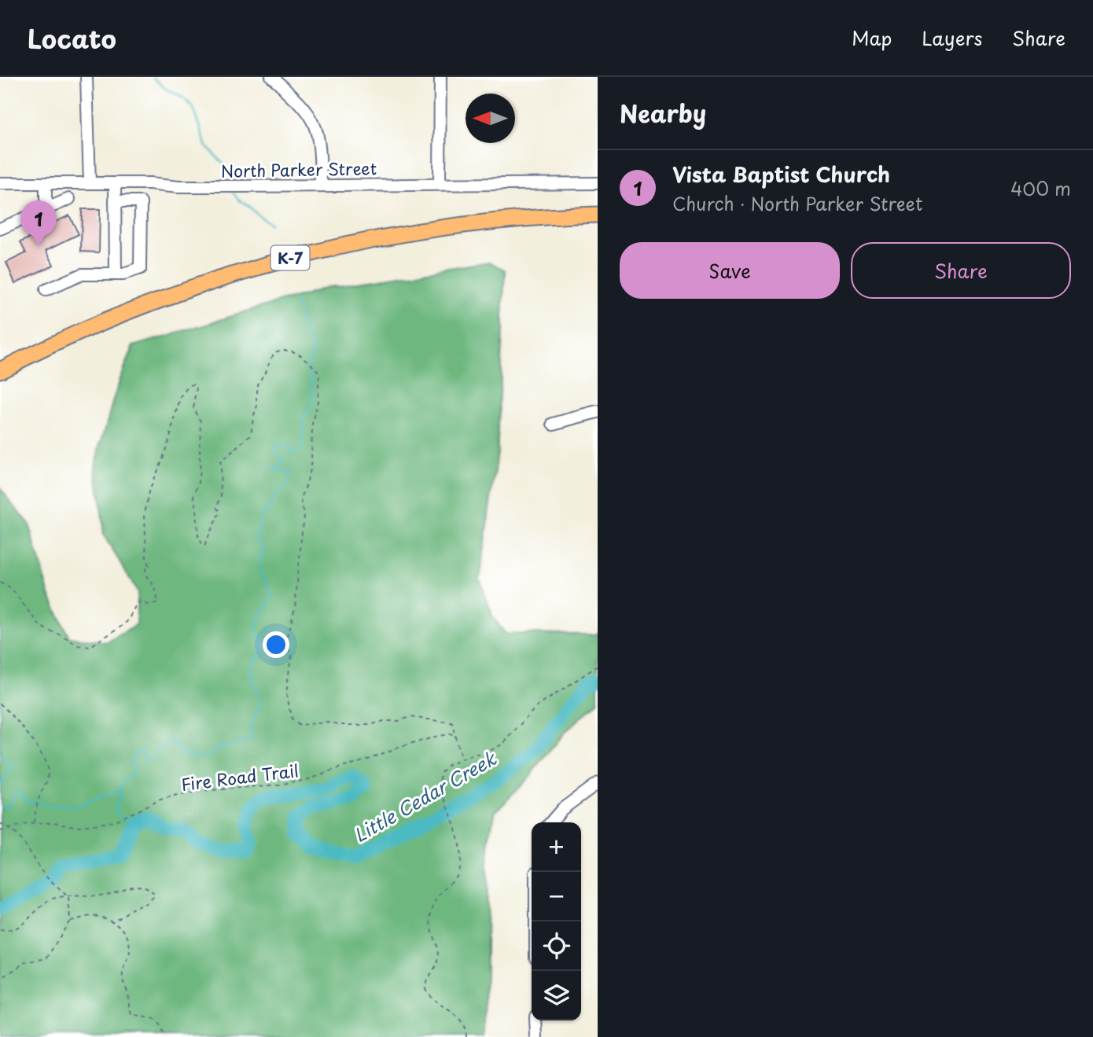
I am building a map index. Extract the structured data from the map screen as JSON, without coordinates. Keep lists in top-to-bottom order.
{
  "streets": {
    "highway": ["K-7"],
    "street": ["North Parker Street"],
    "path": ["Fire Road Trail"]
  },
  "water": ["Little Cedar Creek"],
  "north": "left",
  "page": {
    "header": "Locato",
    "nav": ["Map", "Layers", "Share"],
    "heading": "Nearby",
    "list": [
      {
        "mark": "1",
        "name": "Vista Baptist Church",
        "note": "Church · North Parker Street",
        "value": "400 m"
      }
    ],
    "pins": "1",
    "buttons": ["Save", "Share"],
    "map_buttons": ["+", "−"]
  }
}
